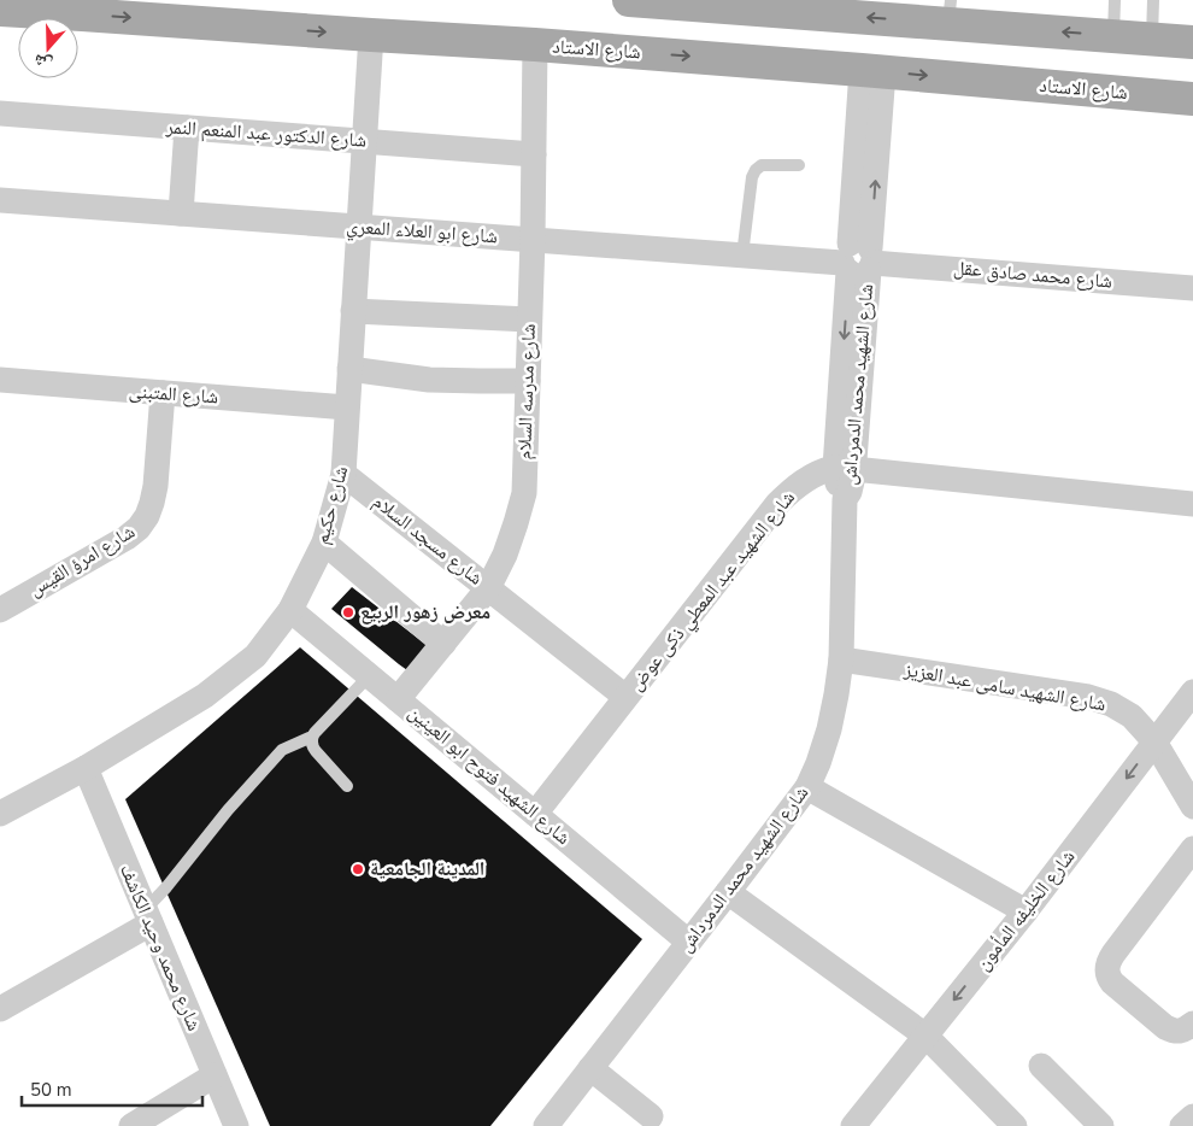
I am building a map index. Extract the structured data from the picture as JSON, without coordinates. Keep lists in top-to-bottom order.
{
  "streets": {
    "main road": ["شارع الاستاد"],
    "street": [
      "شارع الدكتور عبد المنعم النمر",
      "شارع ابو العلاء المعري",
      "شارع محمد صادق عقل",
      "شارع الشهيد محمد الدمرداش",
      "شارع مدرسه السلام",
      "شارع المتبنى",
      "شارع حكيم",
      "شارع مسجد السلام",
      "شارع امرؤ القيس",
      "شارع الشهيد عبد المعطي ذكى عوض",
      "شارع الشهيد سامى عبد العزيز",
      "شارع الشهيد فتوح ابو العينين",
      "شارع الخليفه المأمون",
      "شارع محمد وحيد الكاشف"
    ]
  },
  "crossings": [
    ["شارع الاستاد", "شارع الشهيد محمد الدمرداش"],
    ["شارع الاستاد", "شارع مدرسه السلام"],
    ["شارع الاستاد", "شارع حكيم"],
    ["شارع الدكتور عبد المنعم النمر", "شارع مدرسه السلام"],
    ["شارع الدكتور عبد المنعم النمر", "شارع حكيم"],
    ["شارع ابو العلاء المعري", "شارع محمد صادق عقل"],
    ["شارع ابو العلاء المعري", "شارع الشهيد محمد الدمرداش"],
    ["شارع ابو العلاء المعري", "شارع مدرسه السلام"],
    ["شارع ابو العلاء المعري", "شارع حكيم"],
    ["شارع محمد صادق عقل", "شارع الشهيد محمد الدمرداش"],
    ["شارع الشهيد محمد الدمرداش", "شارع الشهيد عبد المعطي ذكى عوض"],
    ["شارع الشهيد محمد الدمرداش", "شارع الشهيد سامى عبد العزيز"],
    ["شارع الشهيد محمد الدمرداش", "شارع الشهيد فتوح ابو العينين"],
    ["شارع مدرسه السلام", "شارع مسجد السلام"],
    ["شارع مدرسه السلام", "شارع الشهيد فتوح ابو العينين"],
    ["شارع المتبنى", "شارع حكيم"],
    ["شارع المتبنى", "شارع امرؤ القيس"],
    ["شارع حكيم", "شارع مسجد السلام"],
    ["شارع حكيم", "شارع الشهيد فتوح ابو العينين"],
    ["شارع حكيم", "شارع محمد وحيد الكاشف"],
    ["شارع مسجد السلام", "شارع الشهيد عبد المعطي ذكى عوض"],
    ["شارع الشهيد عبد المعطي ذكى عوض", "شارع الشهيد فتوح ابو العينين"],
    ["شارع الشهيد سامى عبد العزيز", "شارع الخليفه المأمون"]
  ],
  "one_way": ["شارع الخليفه المأمون"],
  "places": ["معرض زهور الربيع", "المدينة الجامعية"],
  "scale_bar": "50 m",
  "north": "bottom"
}
